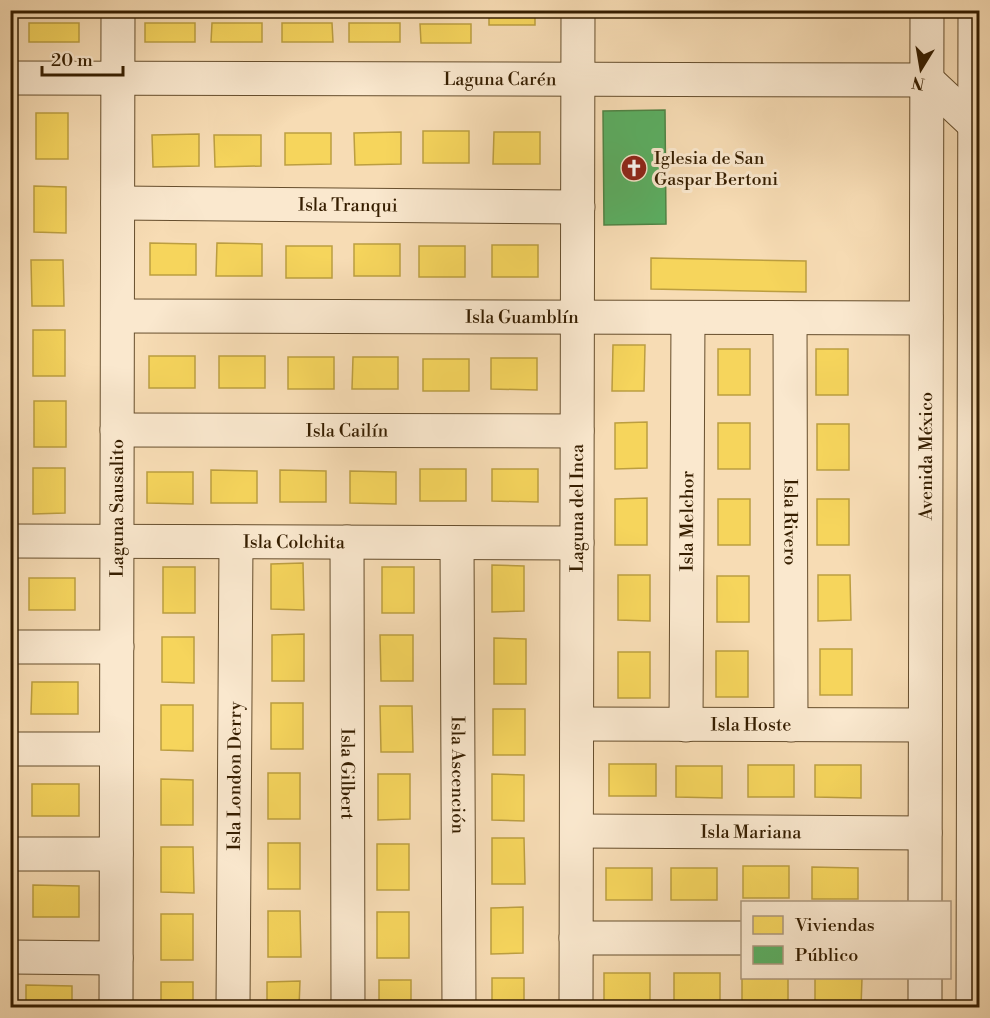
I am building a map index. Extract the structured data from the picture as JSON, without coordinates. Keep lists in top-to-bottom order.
{
  "streets": {
    "street": [
      "Laguna Carén",
      "Isla Tranqui",
      "Isla Guamblín",
      "Isla Cailín",
      "Avenida México",
      "Laguna Sausalito",
      "Laguna del Inca",
      "Isla Melchor",
      "Isla Rivero",
      "Isla Colchita",
      "Isla Hoste",
      "Isla London Derry",
      "Isla Gilbert",
      "Isla Ascención",
      "Isla Mariana"
    ]
  },
  "crossings": [
    ["Laguna Carén", "Avenida México"],
    ["Laguna Carén", "Laguna Sausalito"],
    ["Laguna Carén", "Laguna del Inca"],
    ["Isla Tranqui", "Laguna Sausalito"],
    ["Isla Tranqui", "Laguna del Inca"],
    ["Isla Guamblín", "Avenida México"],
    ["Isla Guamblín", "Laguna Sausalito"],
    ["Isla Guamblín", "Laguna del Inca"],
    ["Isla Guamblín", "Isla Melchor"],
    ["Isla Guamblín", "Isla Rivero"],
    ["Isla Cailín", "Laguna Sausalito"],
    ["Isla Cailín", "Laguna del Inca"],
    ["Avenida México", "Isla Hoste"],
    ["Avenida México", "Isla Mariana"],
    ["Laguna Sausalito", "Isla Colchita"],
    ["Laguna del Inca", "Isla Colchita"],
    ["Laguna del Inca", "Isla Hoste"],
    ["Laguna del Inca", "Isla Mariana"],
    ["Isla Melchor", "Isla Hoste"],
    ["Isla Rivero", "Isla Hoste"],
    ["Isla Colchita", "Isla London Derry"],
    ["Isla Colchita", "Isla Gilbert"],
    ["Isla Colchita", "Isla Ascención"]
  ],
  "places": {
    "church": ["Iglesia de San Gaspar Bertoni"]
  },
  "legend": ["Viviendas", "Público"],
  "scale_bar": "20 m",
  "north": "bottom"
}
